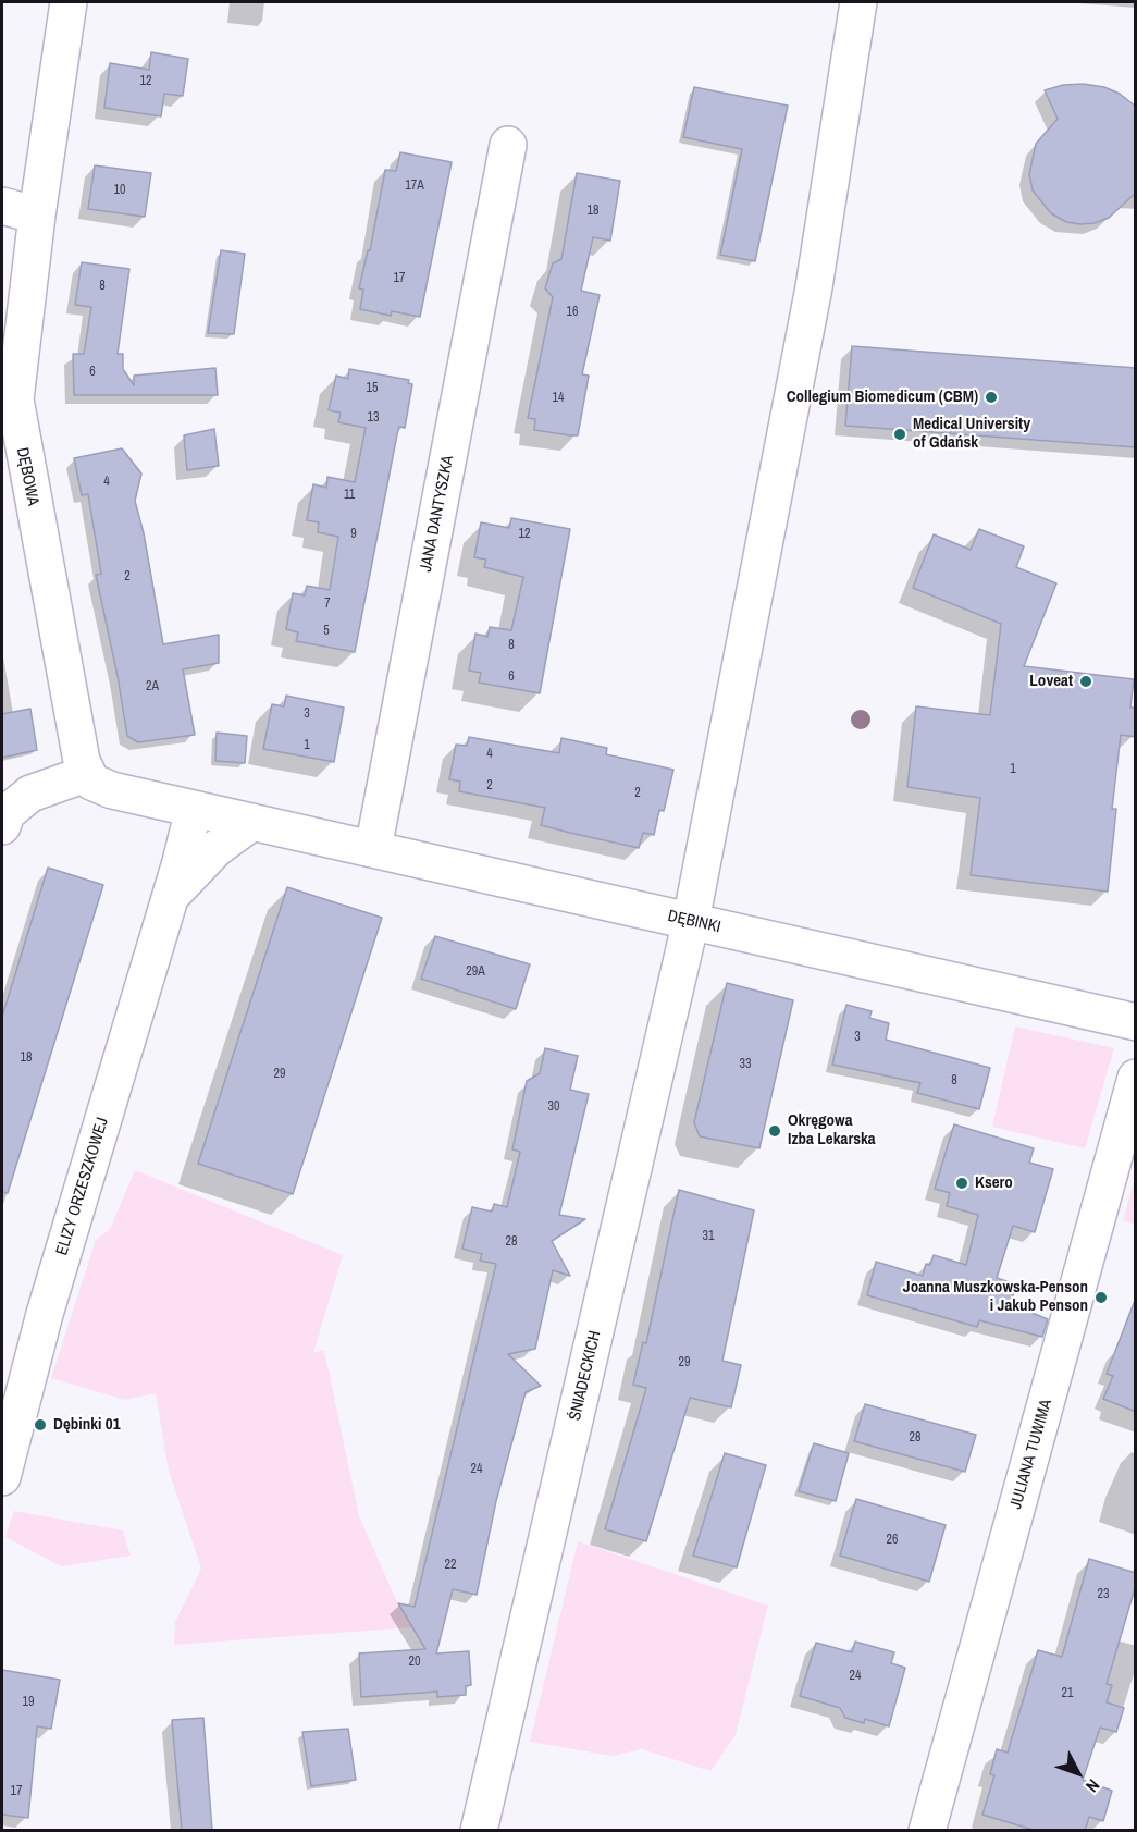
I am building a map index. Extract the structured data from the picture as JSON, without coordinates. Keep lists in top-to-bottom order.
{
  "streets": {
    "street": [
      "DĘBOWA",
      "JANA DANTYSZKA",
      "DĘBINKI",
      "ELIZY ORZESZKOWEJ",
      "ŚNIADECKICH",
      "JULIANA TUWIMA"
    ]
  },
  "crossings": [
    ["JANA DANTYSZKA", "DĘBINKI"],
    ["DĘBINKI", "ELIZY ORZESZKOWEJ"],
    ["DĘBINKI", "ŚNIADECKICH"]
  ],
  "places": [
    "Collegium Biomedicum (CBM)",
    "Medical University of Gdańsk",
    "Loveat",
    "Okręgowa Izba Lekarska",
    "Ksero",
    "Joanna Muszkowska-Penson i Jakub Penson",
    "Dębinki 01"
  ],
  "house_numbers": [
    "12",
    "17A",
    "10",
    "18",
    "17",
    "8",
    "16",
    "6",
    "15",
    "14",
    "13",
    "4",
    "11",
    "9",
    "12",
    "2",
    "7",
    "5",
    "8",
    "6",
    "2A",
    "3",
    "1",
    "4",
    "1",
    "2",
    "2",
    "29A",
    "3",
    "18",
    "33",
    "29",
    "8",
    "30",
    "31",
    "28",
    "29",
    "28",
    "24",
    "26",
    "22",
    "23",
    "20",
    "24",
    "21",
    "19",
    "17"
  ],
  "north": "bottom right"
}
